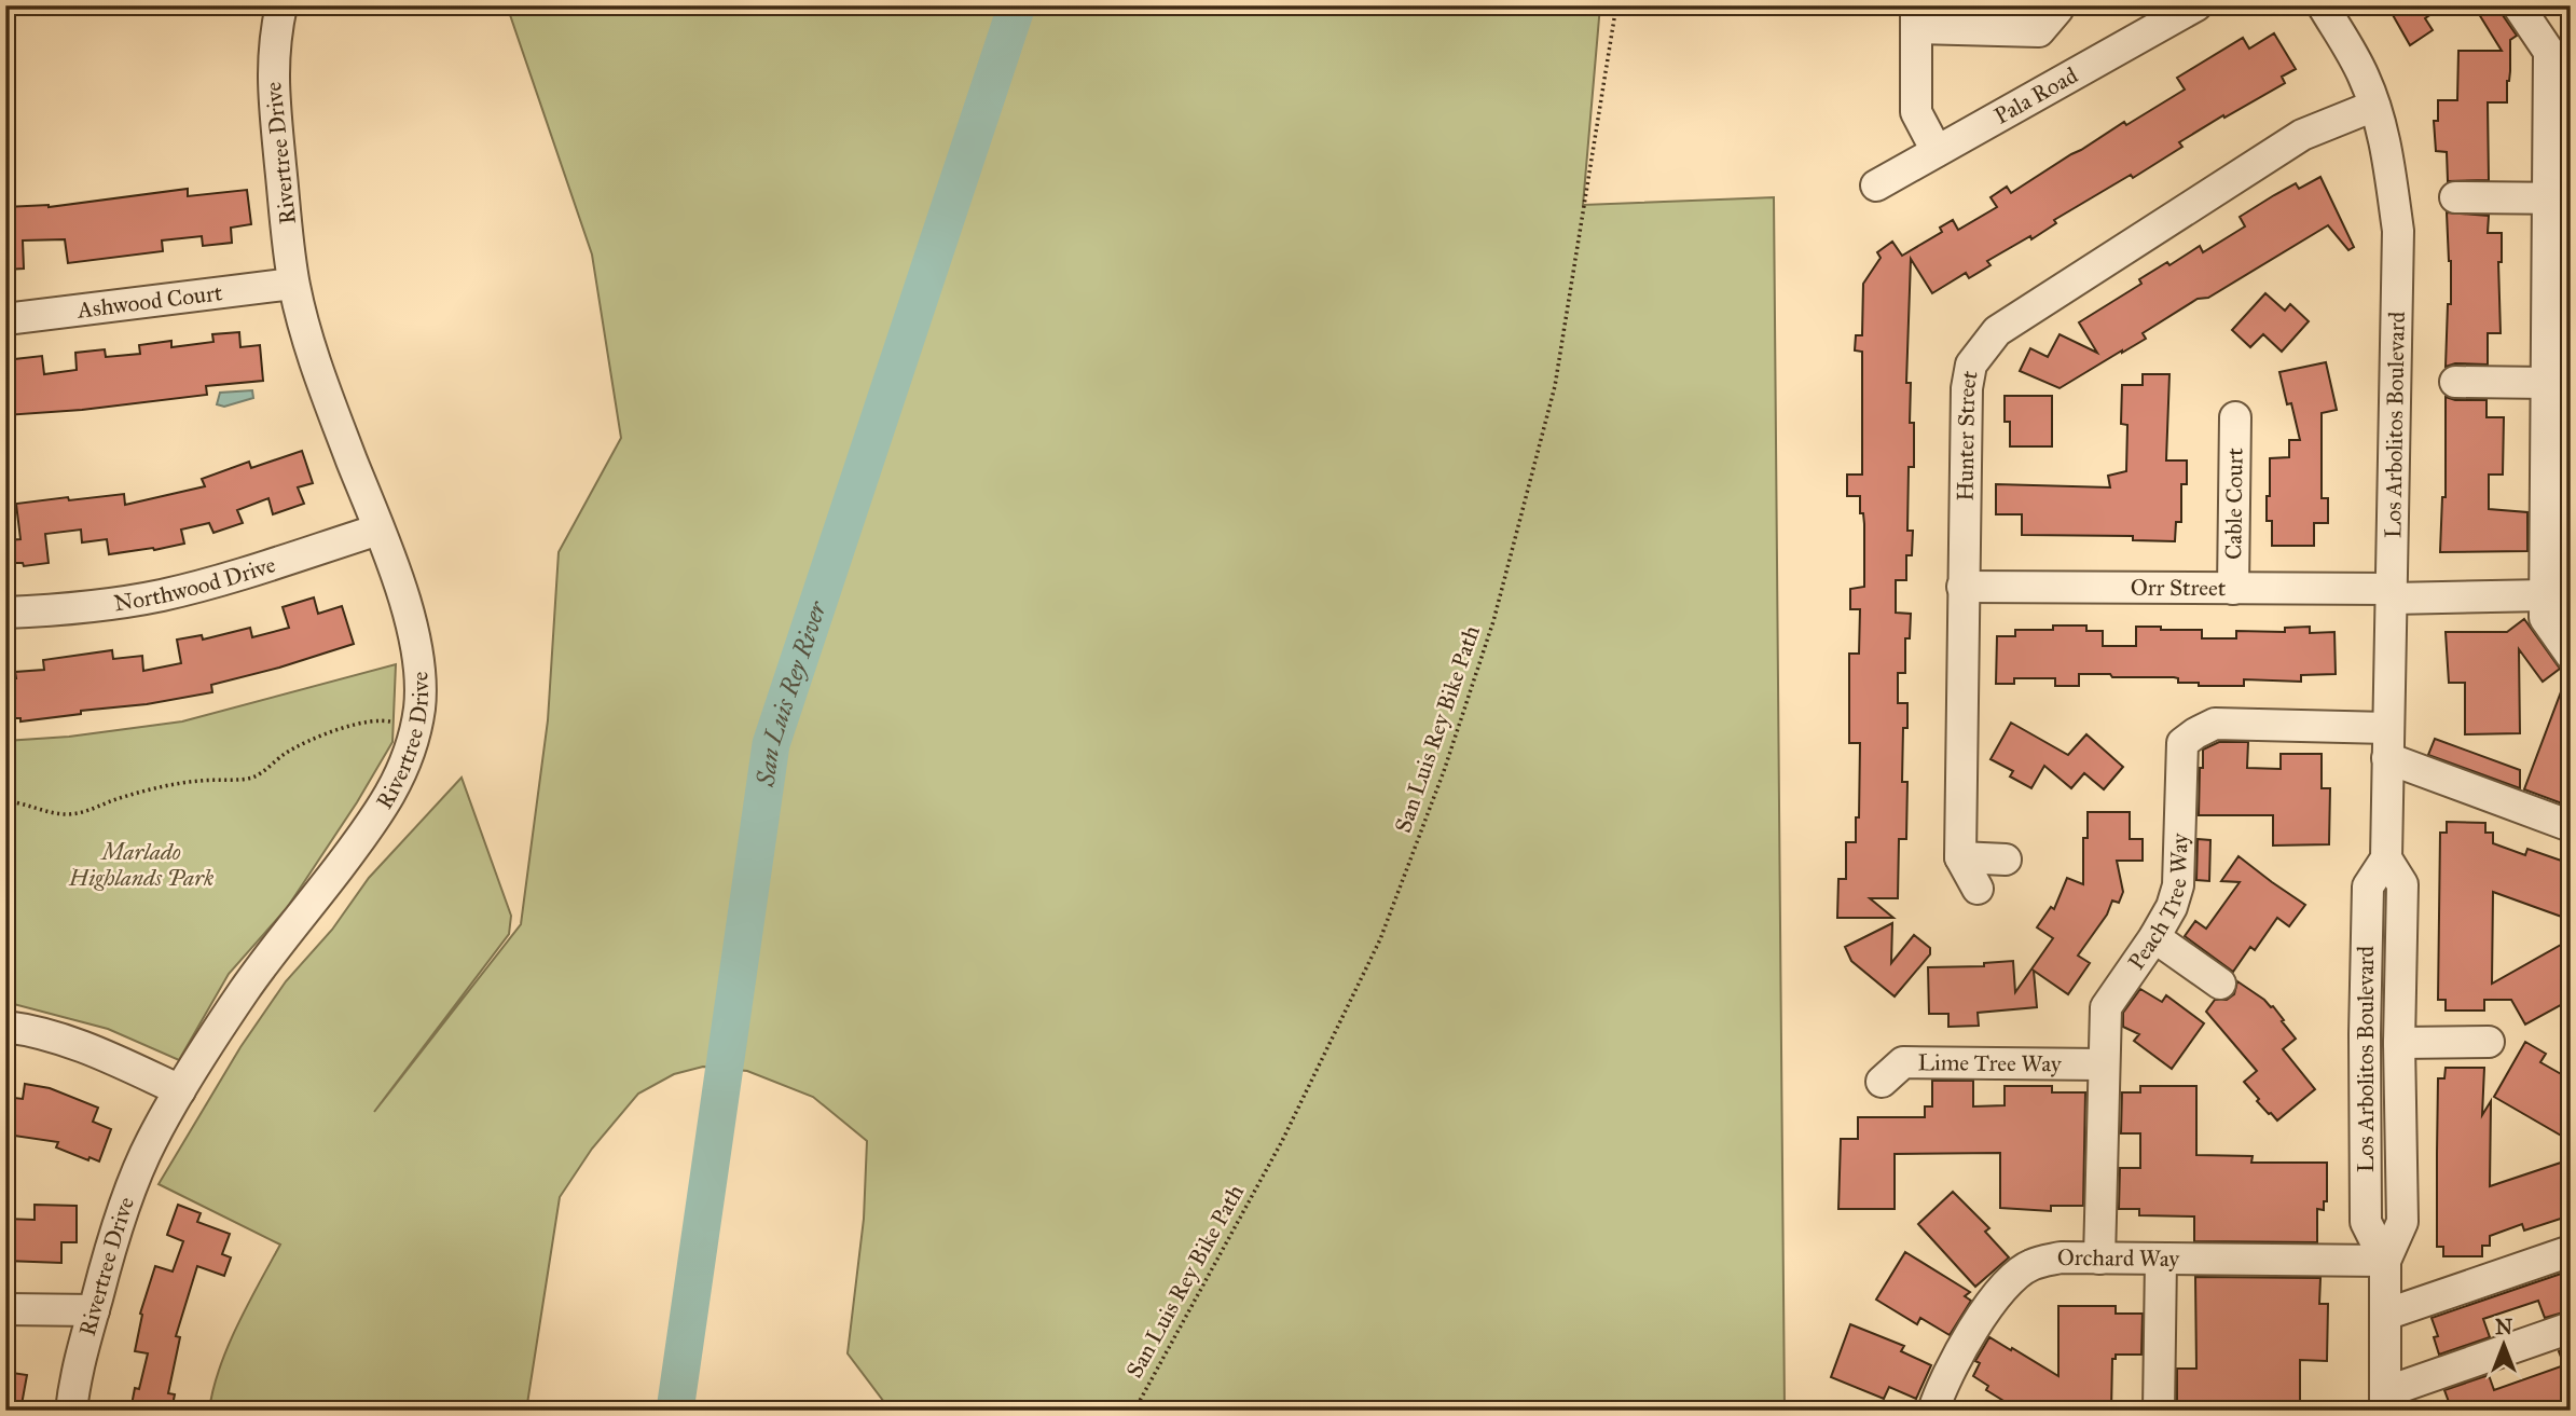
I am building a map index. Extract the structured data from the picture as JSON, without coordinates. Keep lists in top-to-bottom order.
{
  "streets": {
    "street": [
      "Pala Road",
      "Rivertree Drive",
      "Ashwood Court",
      "Los Arbolitos Boulevard",
      "Hunter Street",
      "Cable Court",
      "Northwood Drive",
      "Orr Street",
      "Peach Tree Way",
      "Lime Tree Way",
      "Orchard Way"
    ],
    "path": ["San Luis Rey Bike Path"]
  },
  "crossings": [
    ["Rivertree Drive", "Ashwood Court"],
    ["Rivertree Drive", "Northwood Drive"],
    ["Los Arbolitos Boulevard", "Hunter Street"],
    ["Los Arbolitos Boulevard", "Orr Street"],
    ["Los Arbolitos Boulevard", "Peach Tree Way"],
    ["Los Arbolitos Boulevard", "Orchard Way"],
    ["Hunter Street", "Orr Street"],
    ["Cable Court", "Orr Street"],
    ["Peach Tree Way", "Lime Tree Way"],
    ["Peach Tree Way", "Orchard Way"]
  ],
  "water": ["San Luis Rey River"],
  "parks": ["Marlado Highlands Park"],
  "north": "top"
}
